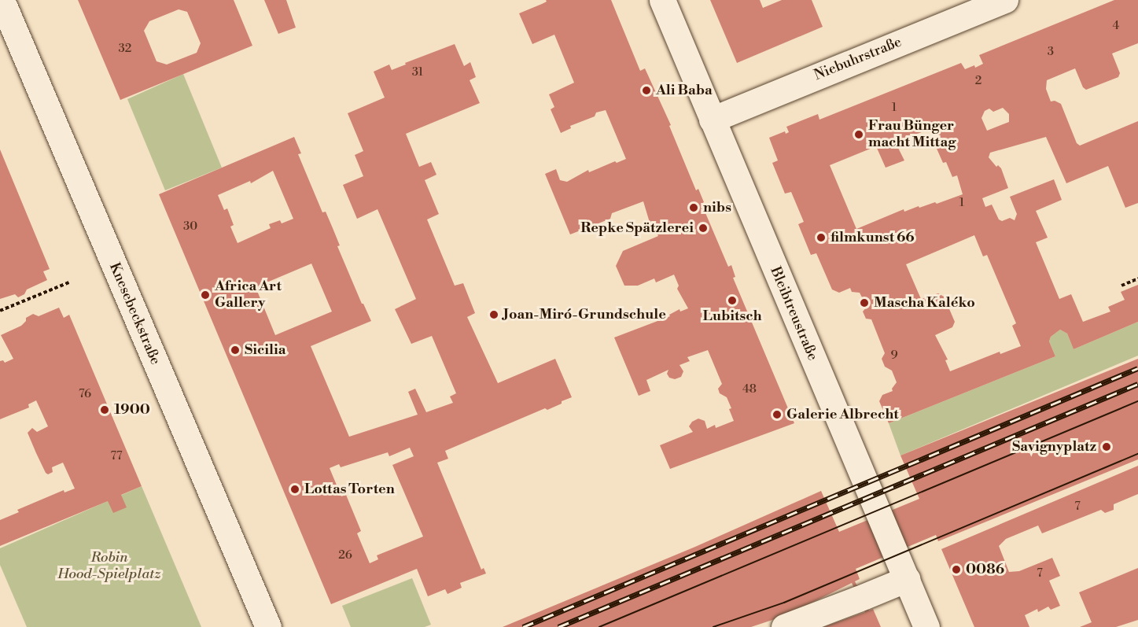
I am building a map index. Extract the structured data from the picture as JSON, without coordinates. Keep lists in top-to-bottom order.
{
  "streets": {
    "street": ["Niebuhrstraße", "Knesebeckstraße", "Bleibtreustraße"]
  },
  "crossings": [
    ["Niebuhrstraße", "Bleibtreustraße"]
  ],
  "parks": ["Robin Hood-Spielplatz"],
  "places": [
    "Ali Baba",
    "Frau Bünger macht Mittag",
    "nibs",
    "Repke Spätzlerei",
    "filmkunst 66",
    "Africa Art Gallery",
    "Lubitsch",
    "Mascha Kaléko",
    "Joan-Miró-Grundschule",
    "Sicilia",
    "1900",
    "Galerie Albrecht",
    "Savignyplatz",
    "Lottas Torten",
    "0086"
  ],
  "house_numbers": [
    "4",
    "32",
    "3",
    "31",
    "2",
    "1",
    "1",
    "30",
    "9",
    "48",
    "76",
    "77",
    "7",
    "26",
    "7"
  ]
}
